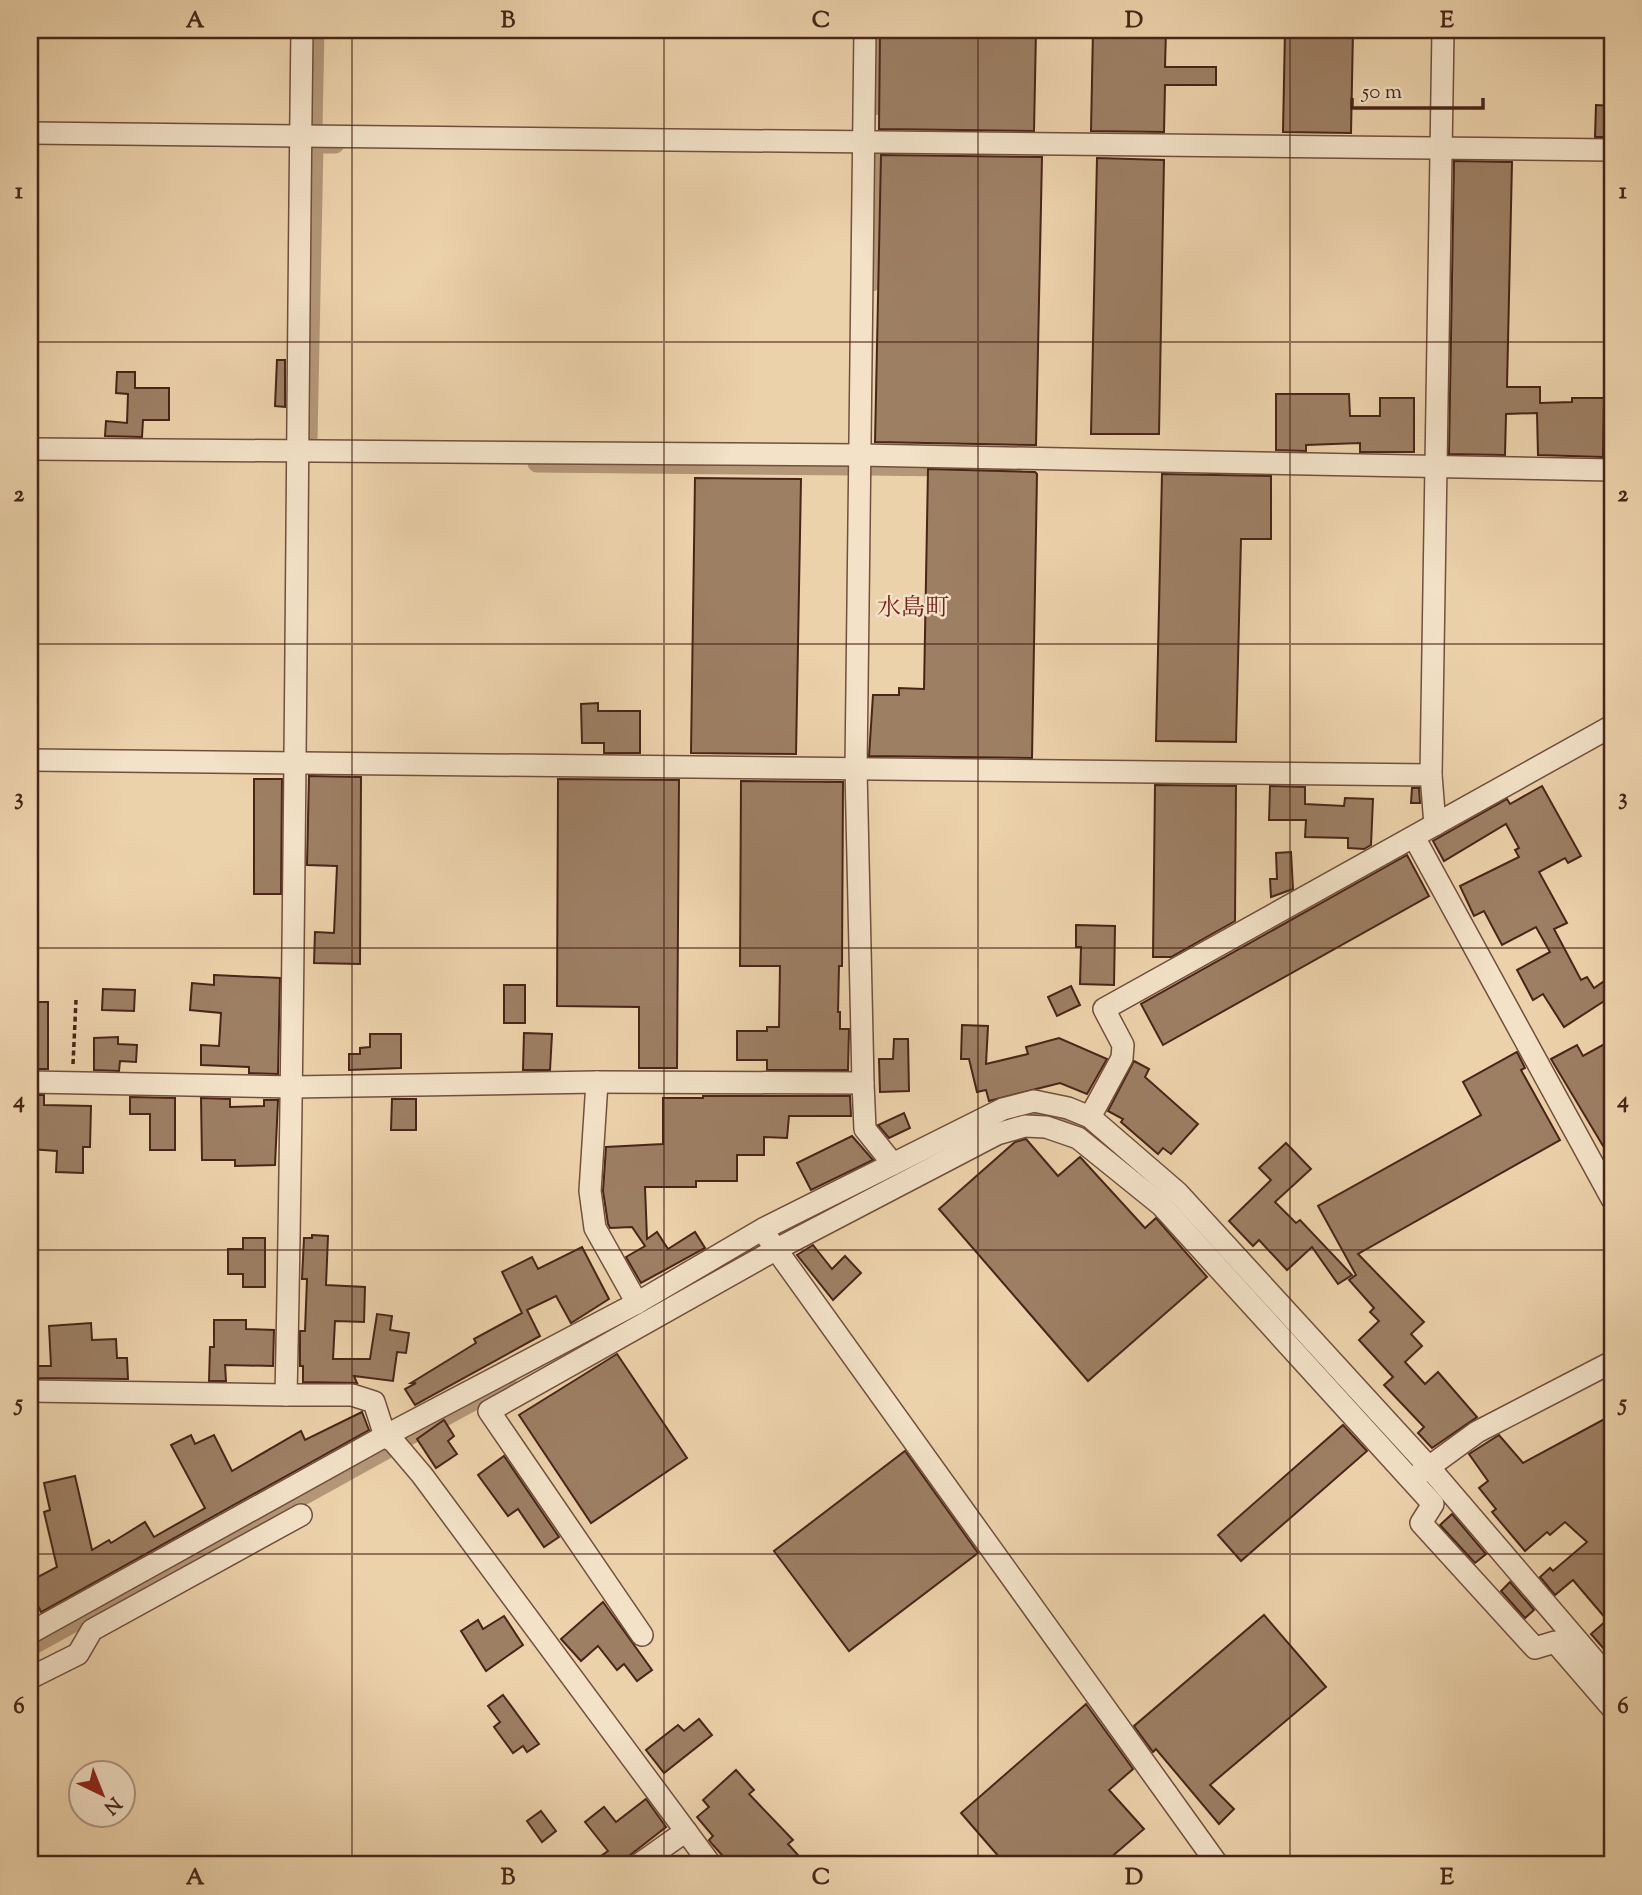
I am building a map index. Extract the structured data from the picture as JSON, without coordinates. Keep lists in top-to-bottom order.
{
  "districts": ["水島町"],
  "scale_bar": "50 m",
  "north": "bottom right",
  "grid": {
    "columns": [
      "A",
      "B",
      "C",
      "D",
      "E"
    ],
    "rows": [
      "1",
      "2",
      "3",
      "4",
      "5",
      "6"
    ]
  }
}
